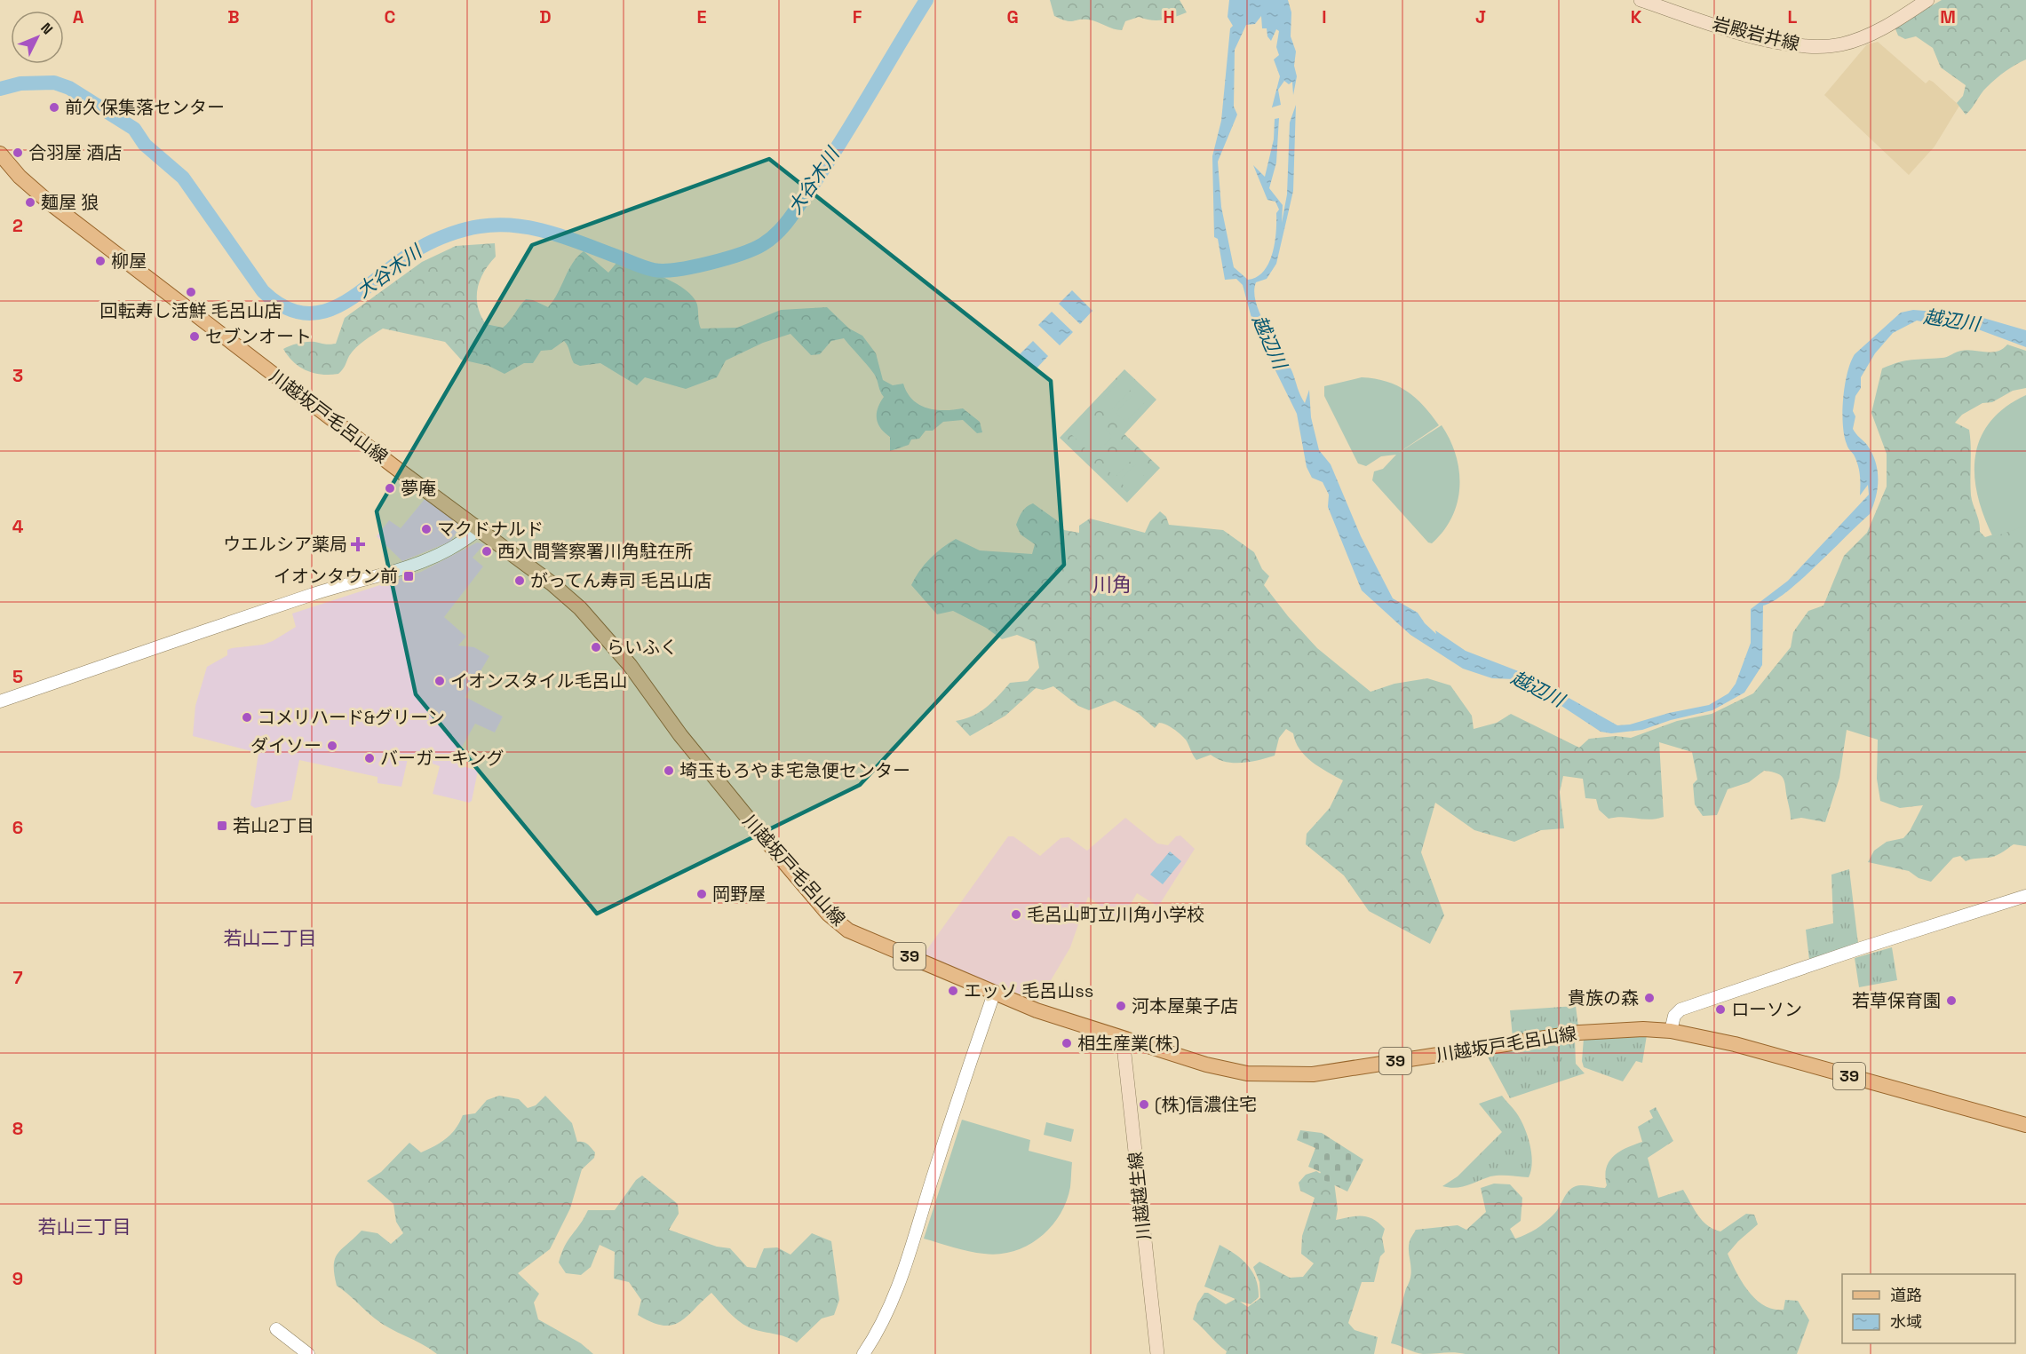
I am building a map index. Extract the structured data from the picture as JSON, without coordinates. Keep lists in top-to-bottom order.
{
  "streets": {
    "main road": [
      "岩殿岩井線",
      "川越坂戸毛呂山線",
      "39",
      "川越越生線"
    ]
  },
  "crossings": [
    ["川越坂戸毛呂山線", "川越越生線"]
  ],
  "districts": ["川角", "若山二丁目", "若山三丁目"],
  "water": ["大谷木川", "越辺川"],
  "places": {
    "other": [
      "前久保集落センター",
      "合羽屋 酒店",
      "麺屋 狼",
      "柳屋",
      "回転寿し活鮮 毛呂山店",
      "セブンオート",
      "夢庵",
      "マクドナルド",
      "西入間警察署川角駐在所",
      "がってん寿司 毛呂山店",
      "らいふく",
      "イオンスタイル毛呂山",
      "コメリハード&グリーン",
      "ダイソー",
      "バーガーキング",
      "埼玉もろやま宅急便センター",
      "岡野屋",
      "毛呂山町立川角小学校",
      "エッソ 毛呂山ss",
      "貴族の森",
      "若草保育園",
      "河本屋菓子店",
      "ローソン",
      "相生産業(株)",
      "(株)信濃住宅"
    ],
    "health": ["ウエルシア薬局"],
    "transit": ["イオンタウン前", "若山2丁目"]
  },
  "legend": ["道路", "水域"],
  "north": "top right",
  "grid": {
    "columns": [
      "A",
      "B",
      "C",
      "D",
      "E",
      "F",
      "G",
      "H",
      "I",
      "J",
      "K",
      "L",
      "M"
    ],
    "rows": [
      "2",
      "3",
      "4",
      "5",
      "6",
      "7",
      "8",
      "9"
    ]
  }
}
